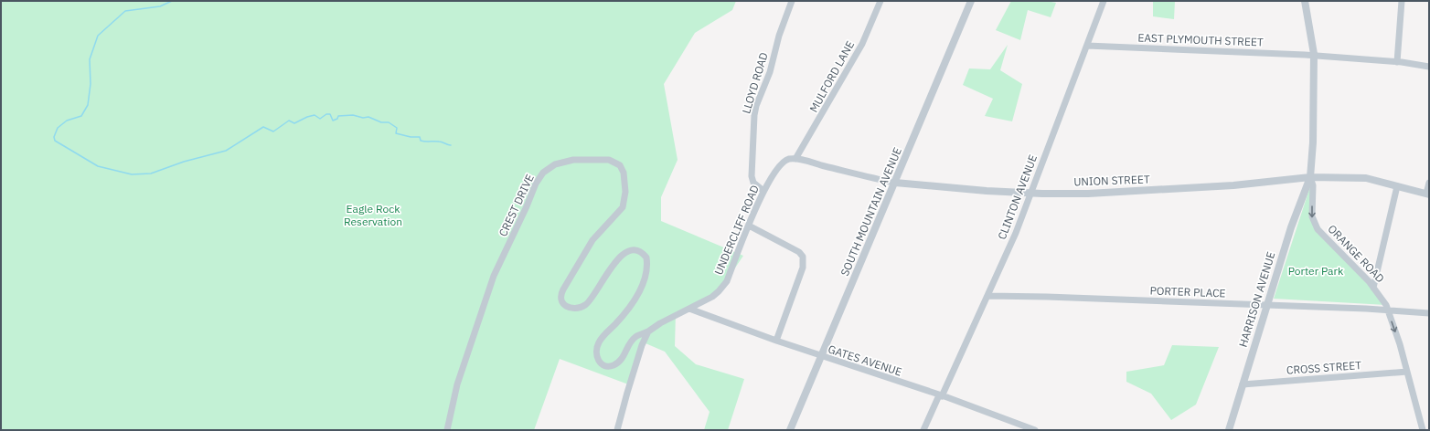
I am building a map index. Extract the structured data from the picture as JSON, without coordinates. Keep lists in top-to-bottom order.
{
  "streets": {
    "street": [
      "EAST PLYMOUTH STREET",
      "MULFORD LANE",
      "LLOYD ROAD",
      "UNION STREET",
      "CLINTON AVENUE",
      "CREST DRIVE",
      "SOUTH MOUNTAIN AVENUE",
      "UNDERCLIFF ROAD",
      "ORANGE ROAD",
      "PORTER PLACE",
      "HARRISON AVENUE",
      "GATES AVENUE",
      "CROSS STREET"
    ]
  },
  "crossings": [
    ["EAST PLYMOUTH STREET", "CLINTON AVENUE"],
    ["EAST PLYMOUTH STREET", "ORANGE ROAD"],
    ["MULFORD LANE", "UNION STREET"],
    ["MULFORD LANE", "UNDERCLIFF ROAD"],
    ["LLOYD ROAD", "UNDERCLIFF ROAD"],
    ["UNION STREET", "CLINTON AVENUE"],
    ["UNION STREET", "SOUTH MOUNTAIN AVENUE"],
    ["UNION STREET", "UNDERCLIFF ROAD"],
    ["UNION STREET", "ORANGE ROAD"],
    ["UNION STREET", "HARRISON AVENUE"],
    ["CLINTON AVENUE", "PORTER PLACE"],
    ["CLINTON AVENUE", "GATES AVENUE"],
    ["CREST DRIVE", "UNDERCLIFF ROAD"],
    ["SOUTH MOUNTAIN AVENUE", "GATES AVENUE"],
    ["UNDERCLIFF ROAD", "GATES AVENUE"],
    ["ORANGE ROAD", "PORTER PLACE"],
    ["ORANGE ROAD", "HARRISON AVENUE"],
    ["ORANGE ROAD", "CROSS STREET"],
    ["PORTER PLACE", "HARRISON AVENUE"],
    ["HARRISON AVENUE", "CROSS STREET"]
  ],
  "one_way": ["ORANGE ROAD"],
  "parks": ["Eagle Rock Reservation", "Porter Park"]
}
